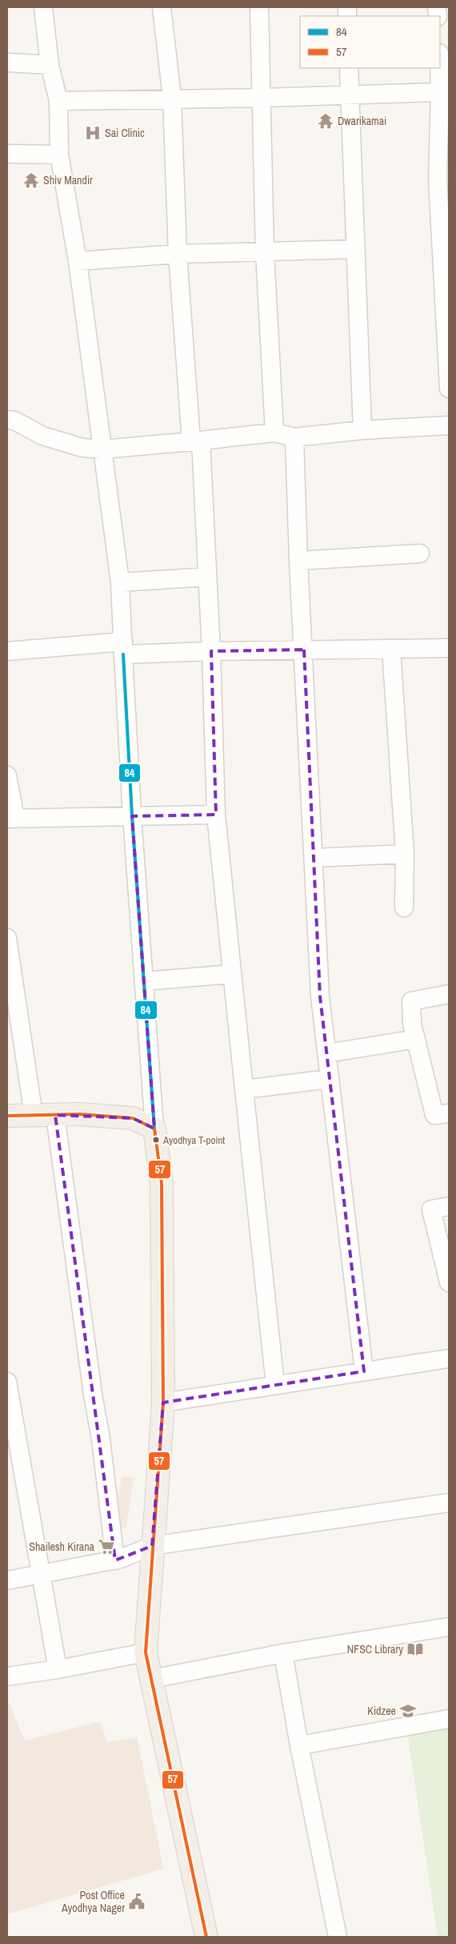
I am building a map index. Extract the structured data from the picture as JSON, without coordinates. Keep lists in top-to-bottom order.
{
  "places": {
    "temple": ["Dwarikamai", "Shiv Mandir"],
    "hospital": ["Sai Clinic"],
    "other": ["Ayodhya T-point"],
    "supermarket": ["Shailesh Kirana"],
    "library": ["NFSC Library"],
    "school or university": ["Kidzee"],
    "public building": ["Post Office Ayodhya Nager"]
  },
  "lines": ["transit line 84", "transit line 57"],
  "legend": ["84", "57"]
}
